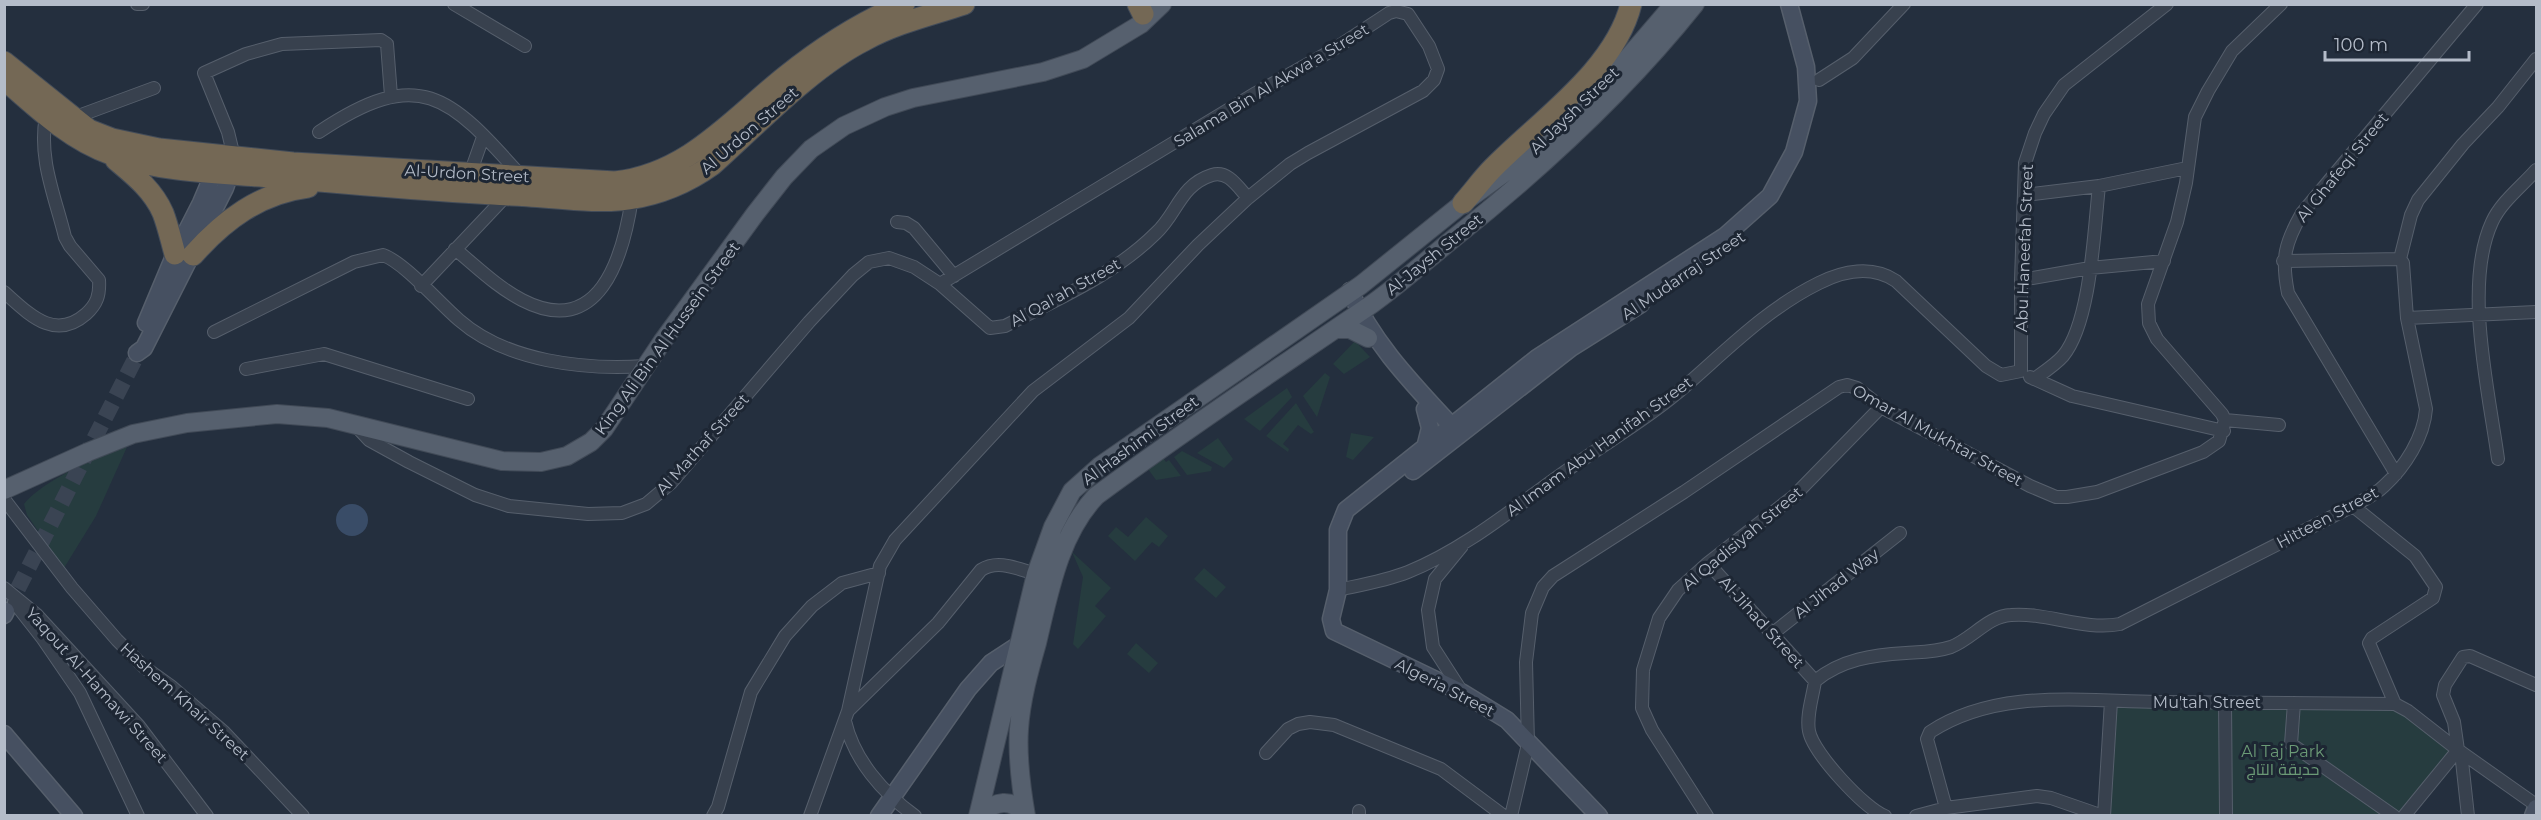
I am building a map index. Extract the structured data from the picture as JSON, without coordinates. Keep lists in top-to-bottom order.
{
  "streets": {
    "highway": ["Al Urdon Street", "Al-Urdon Street"],
    "main road": [
      "Al Jaysh Street",
      "Al-Jaysh Street",
      "Al Mudarraj Street",
      "King Ali Bin Al Hussein Street",
      "Al Hashimi Street",
      "Algeria Street"
    ],
    "street": [
      "Salama Bin Al Akwa'a Street",
      "Al Ghafeqi Street",
      "Abu Haneefah Street",
      "Al Qal'ah Street",
      "Omar Al Mukhtar Street",
      "Al Mathaf Street",
      "Al Imam Abu Hanifah Street",
      "Hitteen Street",
      "Al Qadisiyah Street",
      "Al Jihad Way",
      "Al-Jihad Street",
      "Yaqout Al-Hamawi Street",
      "Hashem Khair Street",
      "Mu'tah Street"
    ]
  },
  "crossings": [
    ["Salama Bin Al Akwa'a Street", "Al Qal'ah Street"],
    ["Salama Bin Al Akwa'a Street", "Al Mathaf Street"],
    ["Al Jaysh Street", "Al-Jaysh Street"],
    ["Al Jaysh Street", "Al Hashimi Street"],
    ["Al Urdon Street", "Al-Urdon Street"],
    ["Al Ghafeqi Street", "Hitteen Street"],
    ["Abu Haneefah Street", "Al Imam Abu Hanifah Street"],
    ["Al-Jaysh Street", "Al Hashimi Street"],
    ["Al Qal'ah Street", "Al Mathaf Street"],
    ["King Ali Bin Al Hussein Street", "Al Mathaf Street"],
    ["Omar Al Mukhtar Street", "Al Qadisiyah Street"],
    ["Omar Al Mukhtar Street", "Algeria Street"],
    ["Al Imam Abu Hanifah Street", "Algeria Street"],
    ["Hitteen Street", "Al-Jihad Street"],
    ["Al Qadisiyah Street", "Al-Jihad Street"],
    ["Al Jihad Way", "Al-Jihad Street"]
  ],
  "parks": ["Al Taj Park حديقة التاج"],
  "scale_bar": "100 m"
}
